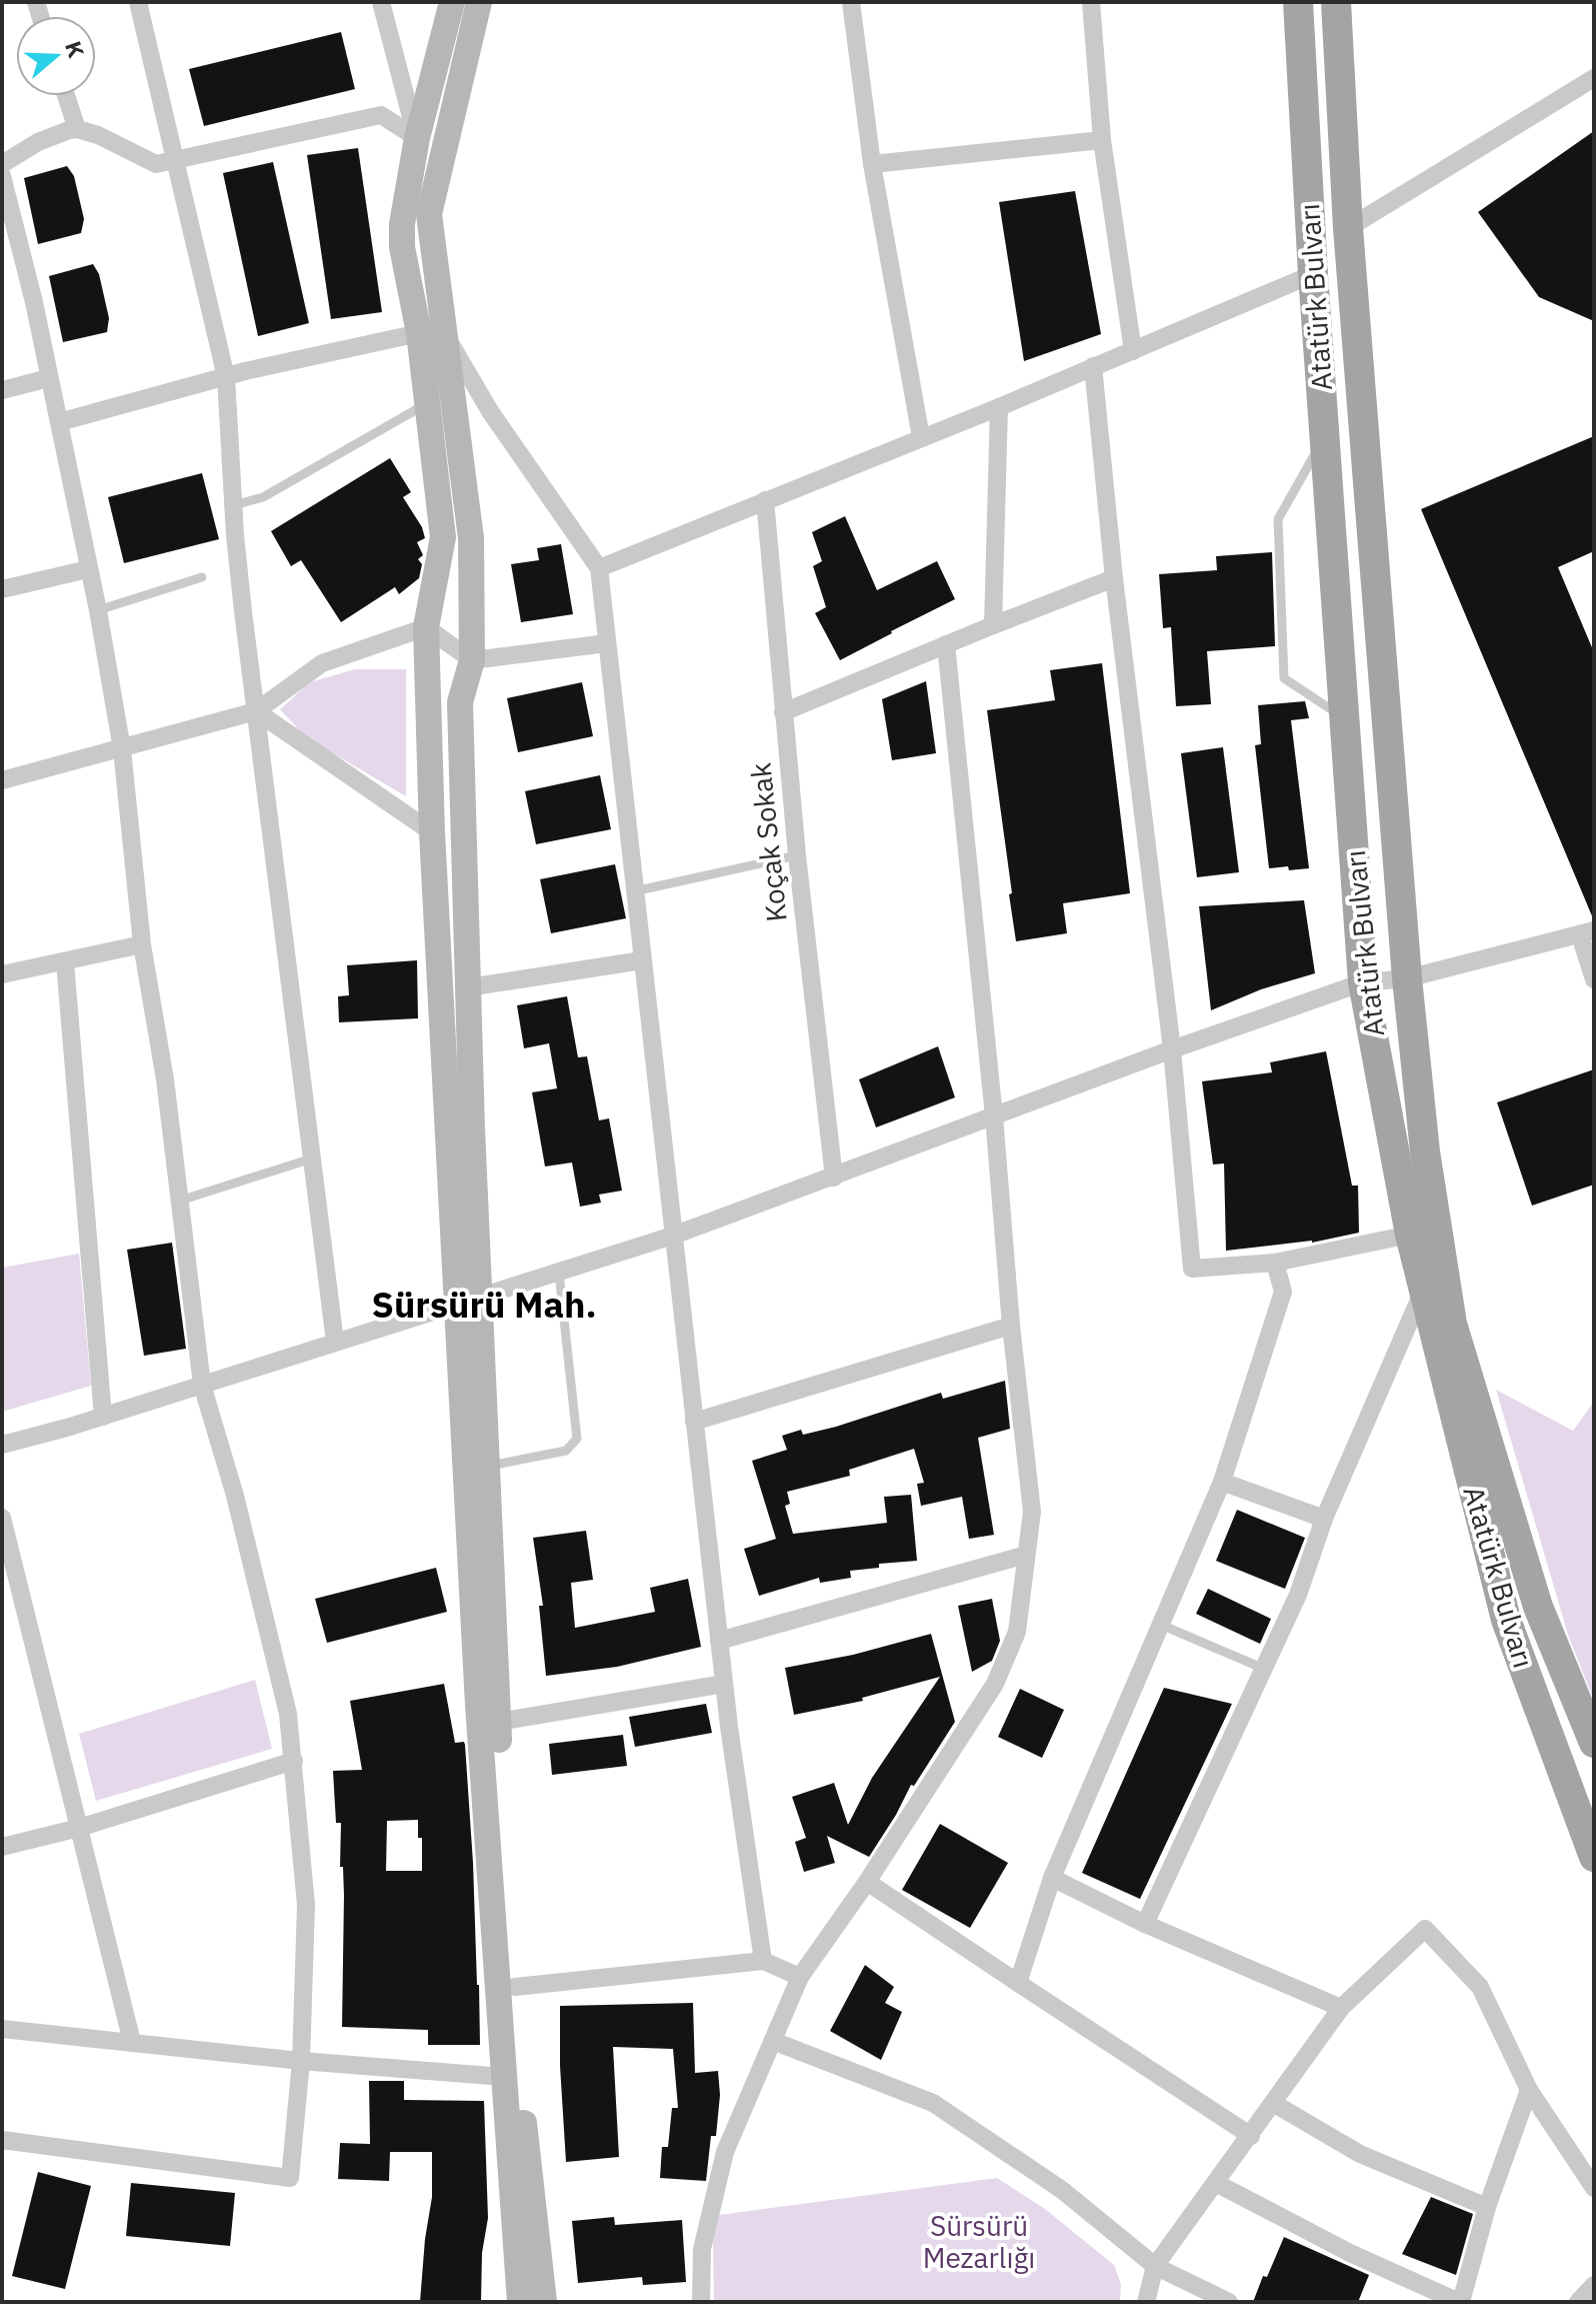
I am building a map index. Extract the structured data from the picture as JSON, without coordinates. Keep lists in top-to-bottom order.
{
  "streets": {
    "main road": ["Atatürk Bulvarı"],
    "street": ["Koçak Sokak"]
  },
  "districts": ["Sürsürü Mah."],
  "parks": ["Sürsürü Mezarlığı"],
  "north": "right"
}
